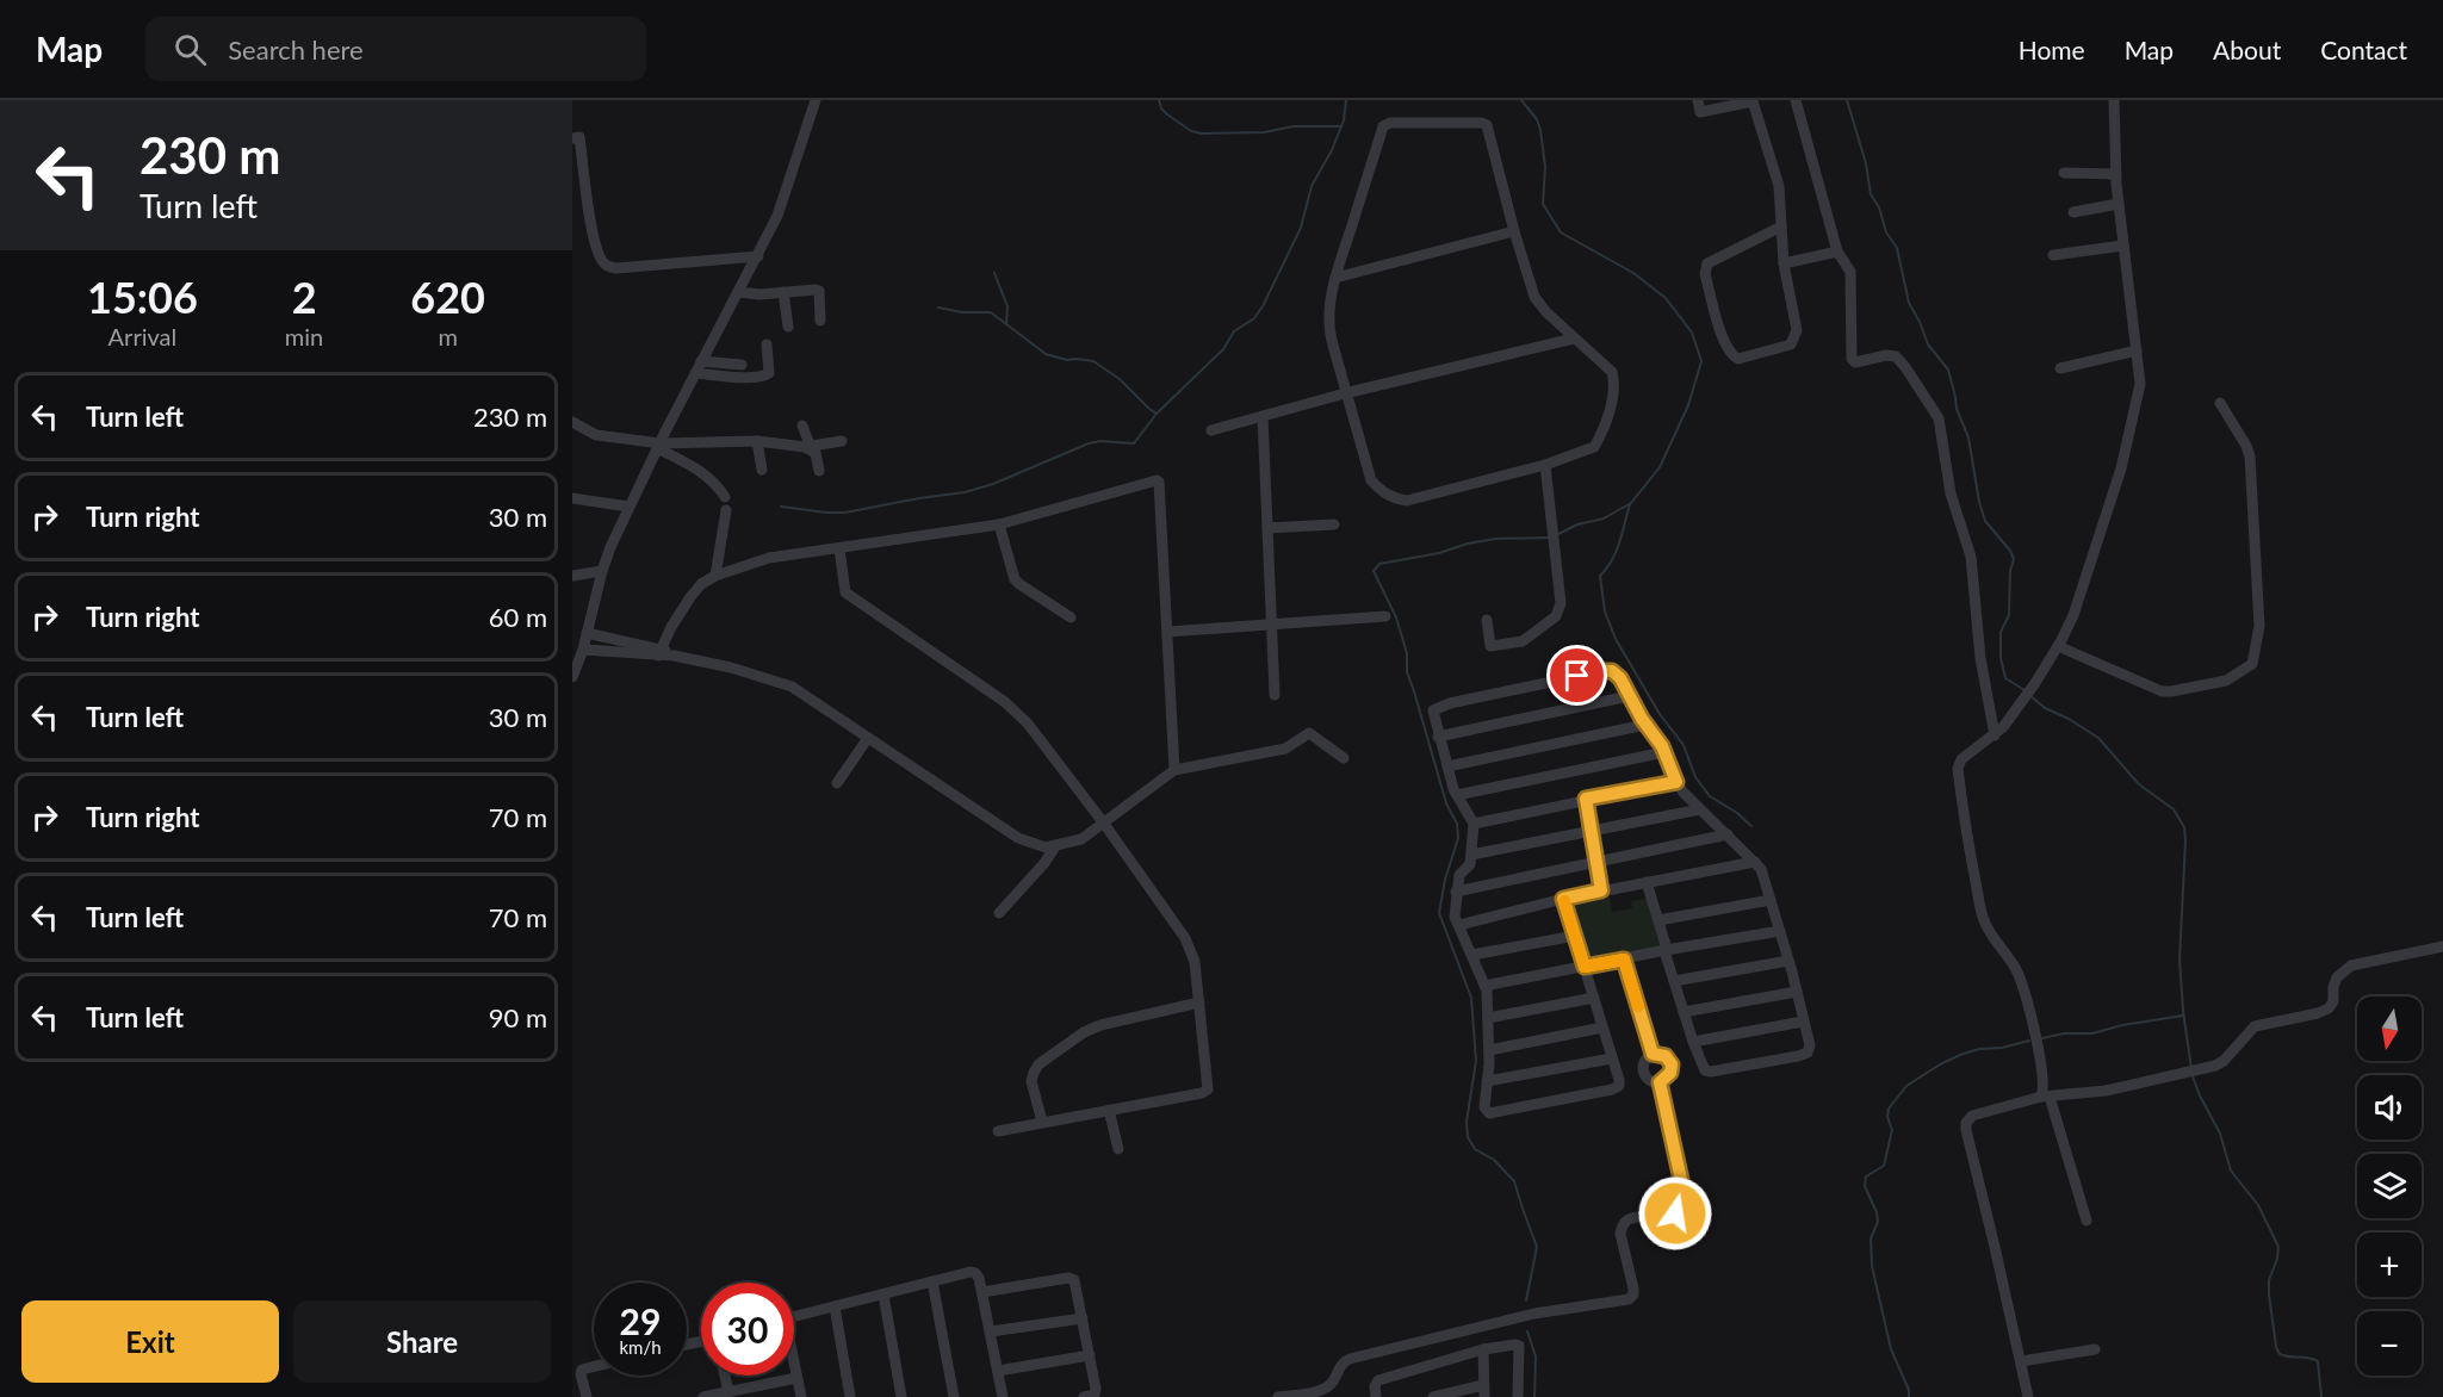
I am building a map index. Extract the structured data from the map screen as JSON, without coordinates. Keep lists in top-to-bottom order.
{
  "north": "bottom",
  "page": {
    "header": "Map",
    "search": "Search here",
    "nav": [
      "Home",
      "Map",
      "About",
      "Contact"
    ],
    "turn": ["230 m", "Turn left"],
    "eta": [
      "15:06",
      "Arrival",
      "2",
      "min",
      "620",
      "m"
    ],
    "list": [
      {
        "name": "Turn left",
        "value": "230 m"
      },
      {
        "name": "Turn right",
        "value": "30 m"
      },
      {
        "name": "Turn right",
        "value": "60 m"
      },
      {
        "name": "Turn left",
        "value": "30 m"
      },
      {
        "name": "Turn right",
        "value": "70 m"
      },
      {
        "name": "Turn left",
        "value": "70 m"
      },
      {
        "name": "Turn left",
        "value": "90 m"
      }
    ],
    "map_buttons": ["+", "−"],
    "speed": "29 km/h",
    "limit": "30",
    "buttons": ["Exit", "Share"]
  }
}
